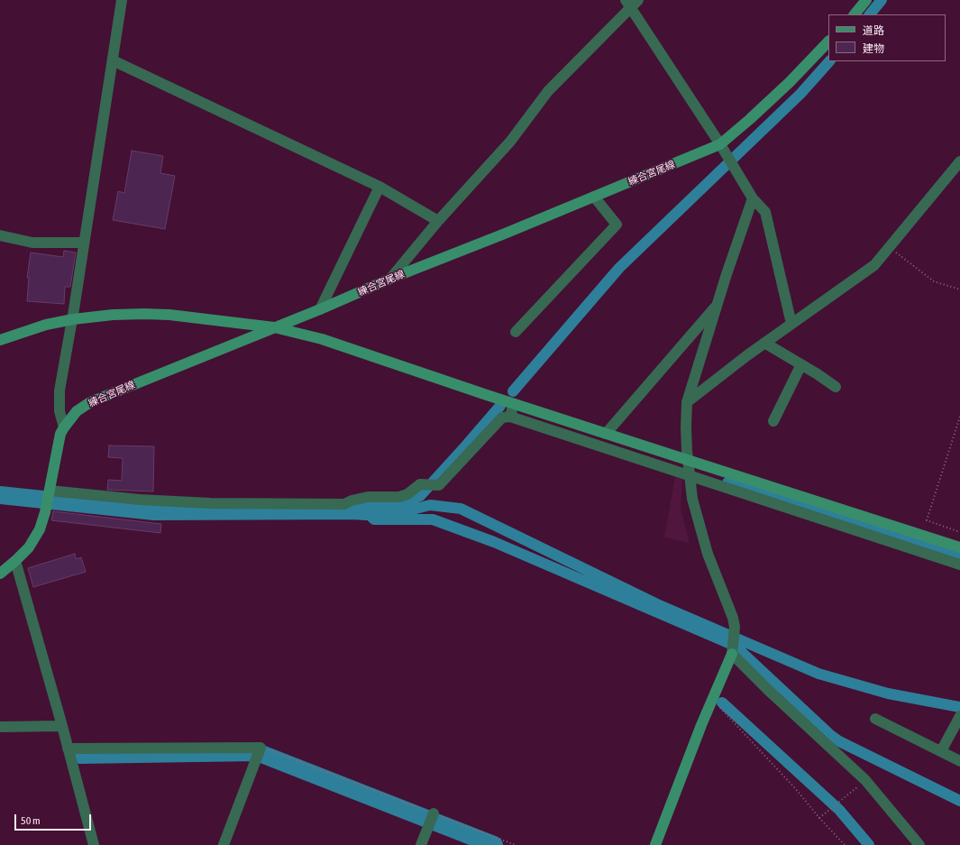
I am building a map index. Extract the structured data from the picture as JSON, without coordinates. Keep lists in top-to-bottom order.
{
  "streets": {
    "street": ["練合宮尾線"]
  },
  "legend": ["道路", "建物"],
  "scale_bar": "50 m"
}
